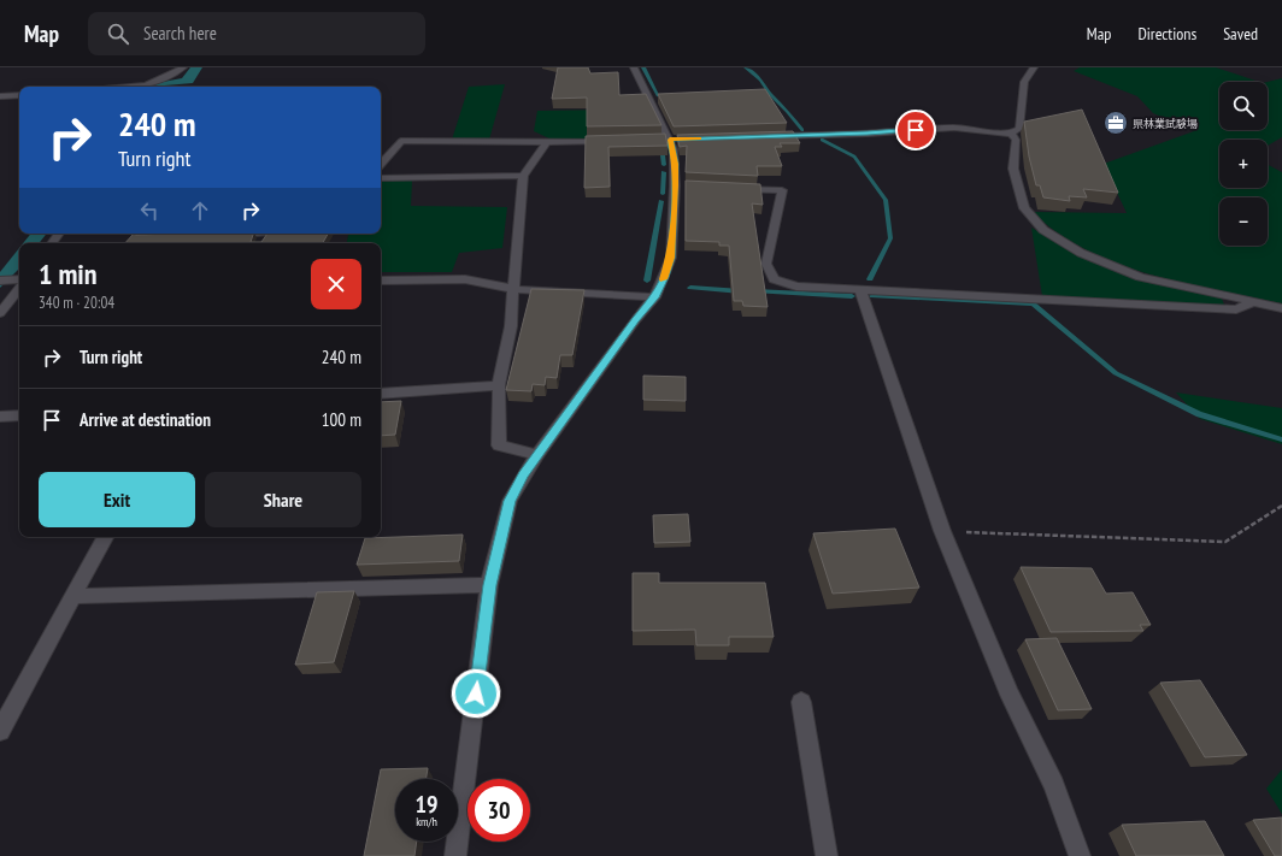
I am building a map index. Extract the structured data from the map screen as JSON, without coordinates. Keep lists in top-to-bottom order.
{
  "places": {
    "office": ["県林業試験場"]
  },
  "page": {
    "header": "Map",
    "search": "Search here",
    "nav": ["Map", "Directions", "Saved"],
    "map_buttons": ["+", "−"],
    "turn": ["240 m", "Turn right"],
    "heading": ["1 min", "340 m · 20:04"],
    "list": [
      {
        "name": "Turn right",
        "value": "240 m"
      },
      {
        "name": "Arrive at destination",
        "value": "100 m"
      }
    ],
    "buttons": ["Exit", "Share"],
    "speed": "19 km/h",
    "limit": "30"
  }
}
